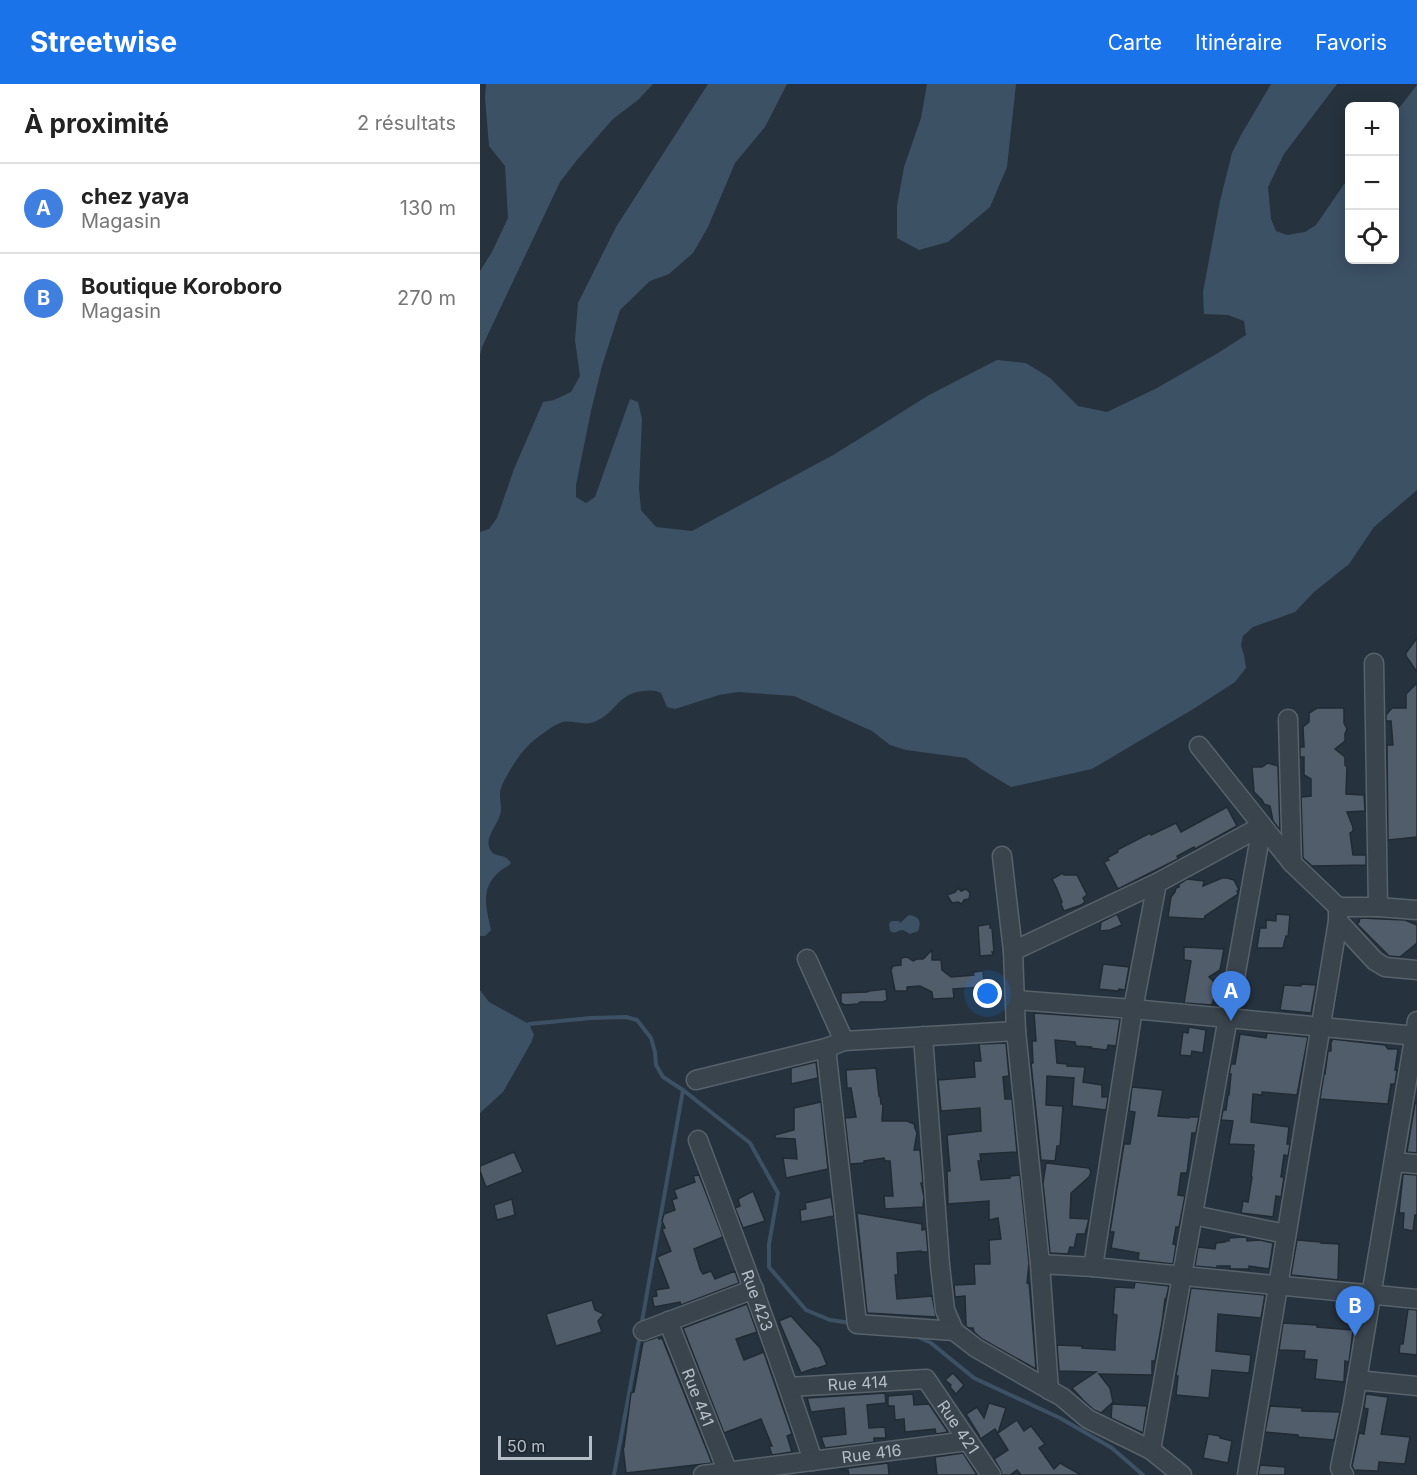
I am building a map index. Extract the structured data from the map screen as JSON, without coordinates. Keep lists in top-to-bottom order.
{
  "streets": {
    "street": [
      "Rue 423",
      "Rue 414",
      "Rue 441",
      "Rue 421",
      "Rue 416"
    ]
  },
  "crossings": [
    ["Rue 423", "Rue 414"],
    ["Rue 423", "Rue 416"],
    ["Rue 414", "Rue 421"],
    ["Rue 441", "Rue 416"],
    ["Rue 421", "Rue 416"]
  ],
  "scale_bar": "50 m",
  "page": {
    "header": "Streetwise",
    "nav": ["Carte", "Itinéraire", "Favoris"],
    "heading": ["À proximité", "2 résultats"],
    "map_buttons": ["+", "−"],
    "list": [
      {
        "mark": "A",
        "name": "chez yaya",
        "note": "Magasin",
        "value": "130 m"
      },
      {
        "mark": "B",
        "name": "Boutique Koroboro",
        "note": "Magasin",
        "value": "270 m"
      }
    ],
    "pins": ["A", "B"],
    "scale": "50 m"
  }
}
